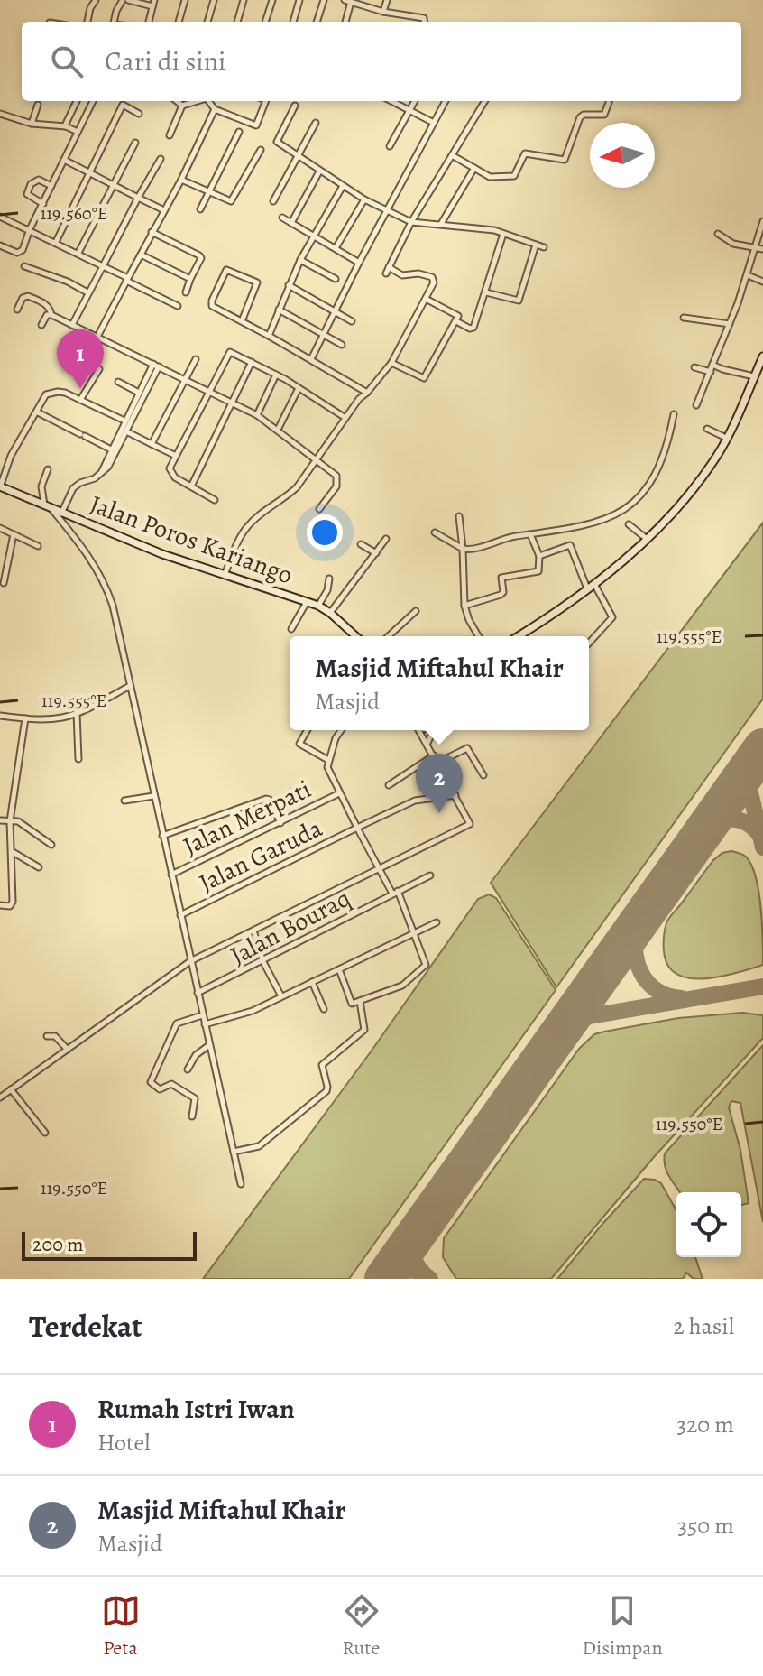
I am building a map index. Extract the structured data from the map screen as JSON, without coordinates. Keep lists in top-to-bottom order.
{
  "streets": {
    "main road": ["Jalan Poros Kariango"],
    "street": ["Jalan Merpati", "Jalan Garuda", "Jalan Bouraq"]
  },
  "scale_bar": "200 m",
  "north": "left",
  "page": {
    "search": "Cari di sini",
    "pins": ["1", "2"],
    "popup": ["Masjid Miftahul Khair", "Masjid"],
    "scale": "200 m",
    "heading": ["Terdekat", "2 hasil"],
    "list": [
      {
        "mark": "1",
        "name": "Rumah Istri Iwan",
        "note": "Hotel",
        "value": "320 m"
      },
      {
        "mark": "2",
        "name": "Masjid Miftahul Khair",
        "note": "Masjid",
        "value": "350 m"
      }
    ],
    "nav": ["Peta", "Rute", "Disimpan"]
  },
  "coordinates": ["119.560°E", "119.555°E", "119.550°E"]
}
